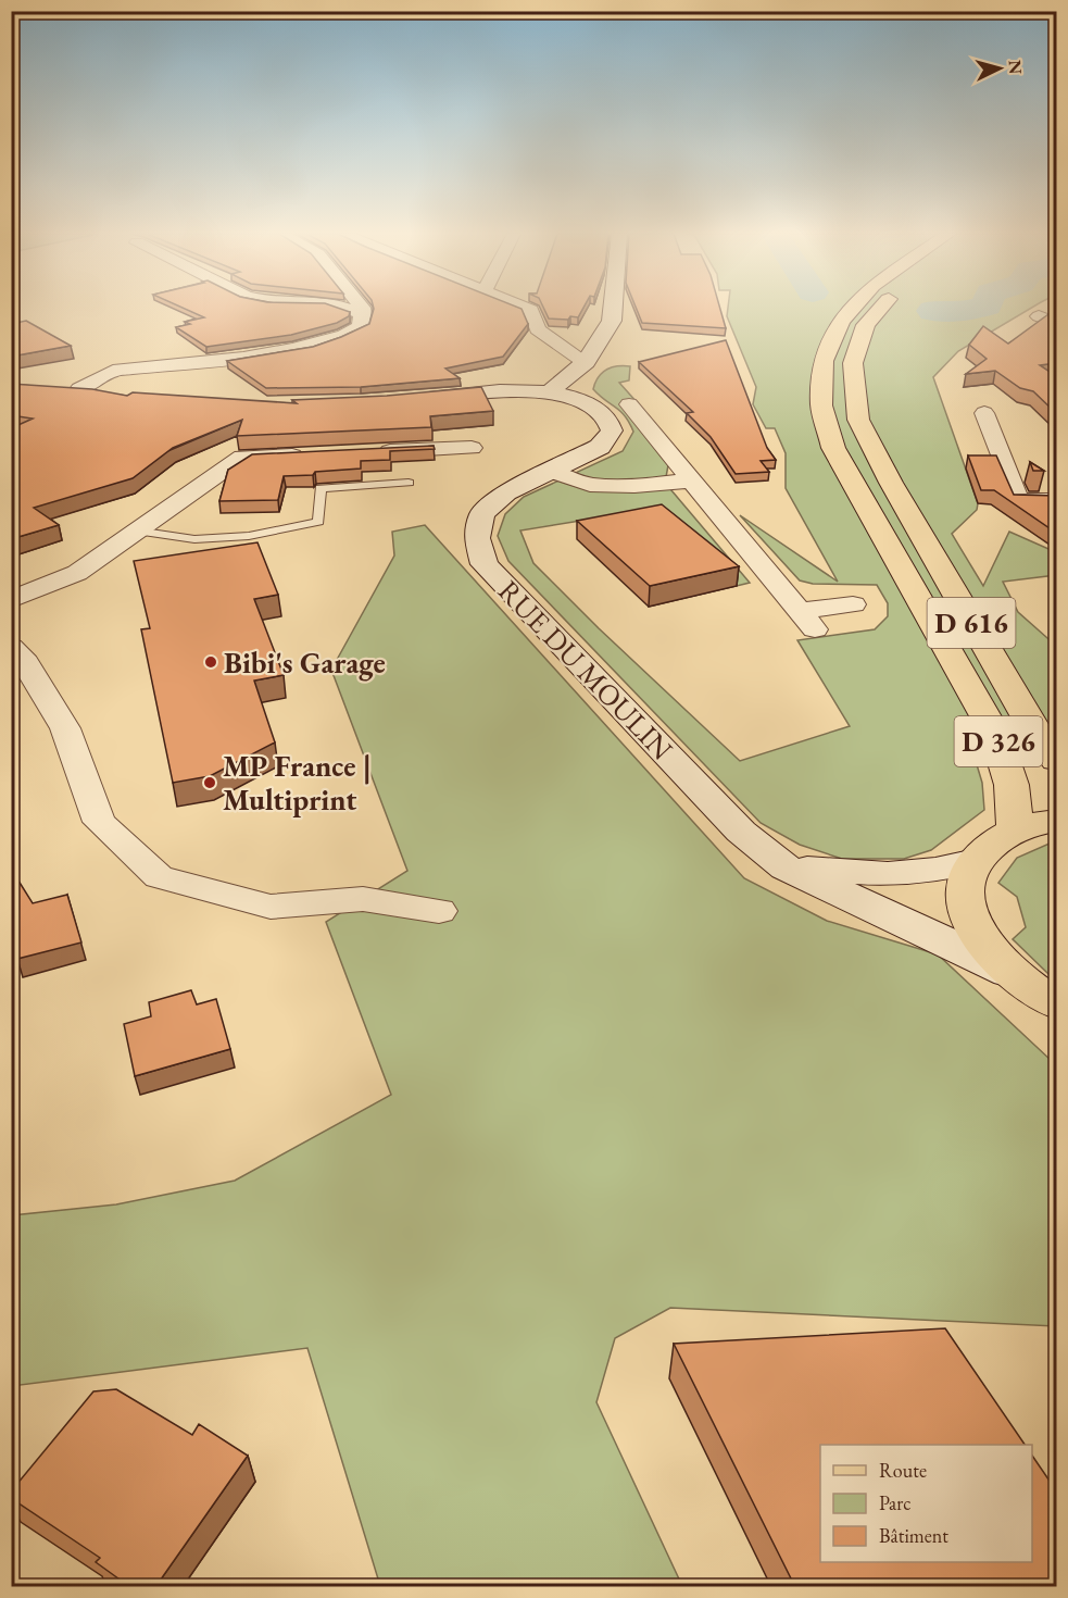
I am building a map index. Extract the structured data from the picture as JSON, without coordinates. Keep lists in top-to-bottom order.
{
  "streets": {
    "main road": ["D 616", "RUE DU MOULIN", "D 326"]
  },
  "crossings": [
    ["D 616", "D 326"]
  ],
  "places": ["Bibi's Garage", "MP France | Multiprint"],
  "legend": ["Route", "Parc", "Bâtiment"],
  "north": "right"
}
